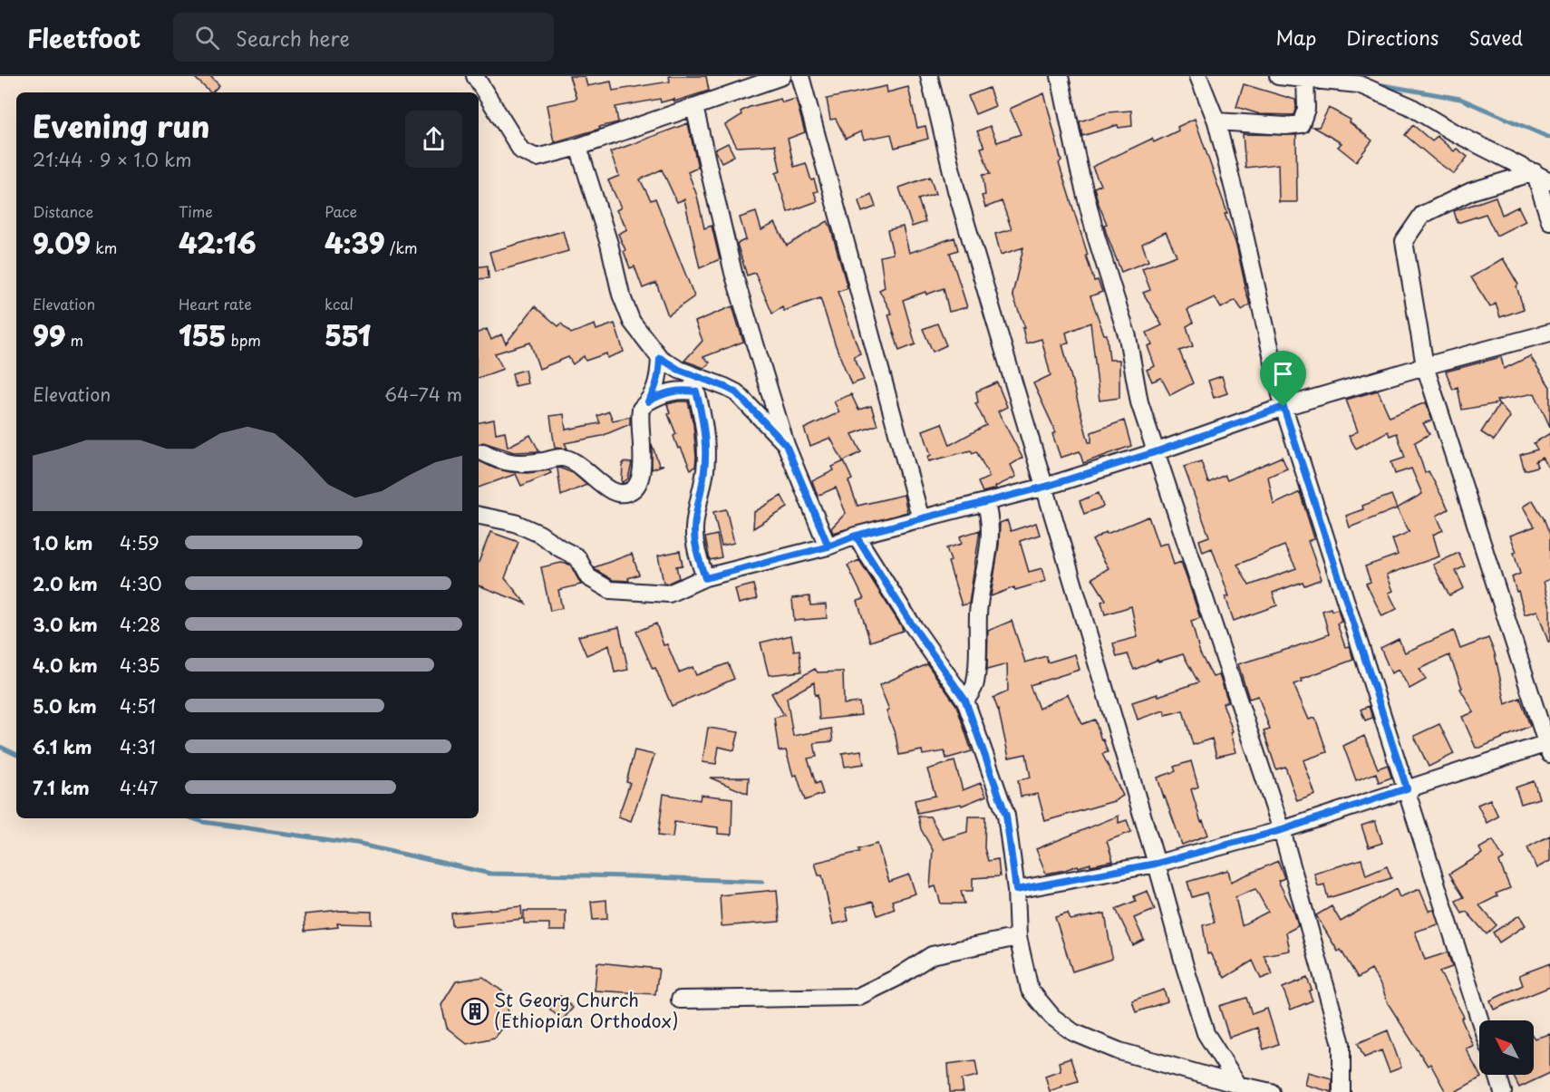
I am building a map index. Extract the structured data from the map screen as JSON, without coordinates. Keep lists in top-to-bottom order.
{
  "places": {
    "building": ["St Georg Church (Ethiopian Orthodox)"]
  },
  "north": "top left",
  "page": {
    "header": "Fleetfoot",
    "search": "Search here",
    "nav": ["Map", "Directions", "Saved"],
    "heading": ["Evening run", "21:44 · 9 × 1.0 km"],
    "stats": [
      ["Distance", "9.09 km"],
      ["Time", "42:16"],
      ["Pace", "4:39 /km"],
      ["Elevation", "99 m"],
      ["Heart rate", "155 bpm"],
      ["kcal", "551"]
    ],
    "chart": ["Elevation", "64–74 m"],
    "list": [
      {
        "name": "1.0 km",
        "note": "4:59"
      },
      {
        "name": "2.0 km",
        "note": "4:30"
      },
      {
        "name": "3.0 km",
        "note": "4:28"
      },
      {
        "name": "4.0 km",
        "note": "4:35"
      },
      {
        "name": "5.0 km",
        "note": "4:51"
      },
      {
        "name": "6.1 km",
        "note": "4:31"
      },
      {
        "name": "7.1 km",
        "note": "4:47"
      }
    ]
  }
}
